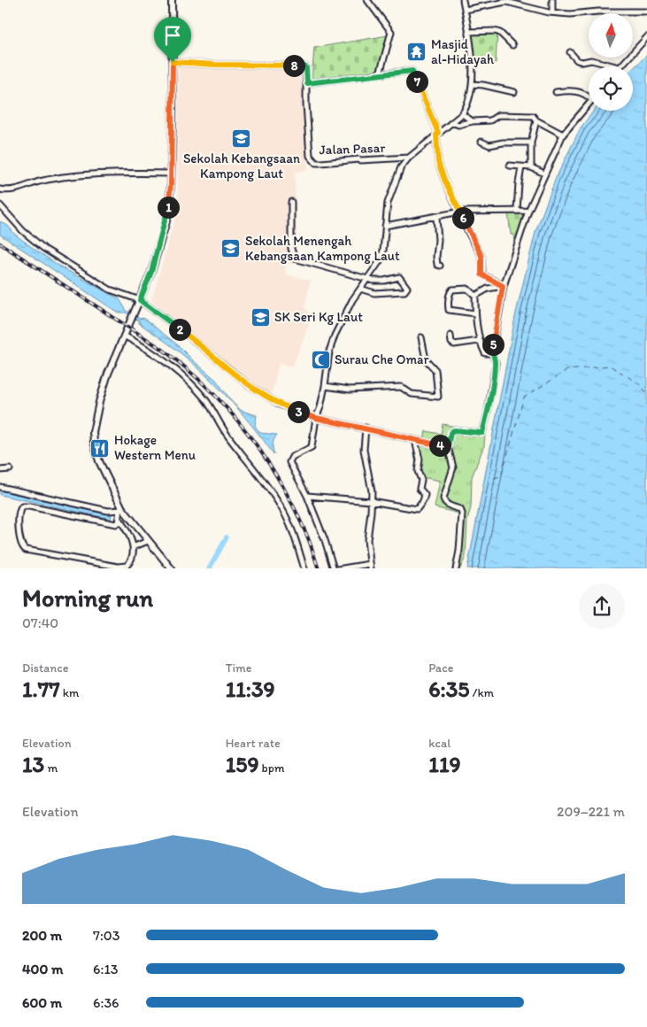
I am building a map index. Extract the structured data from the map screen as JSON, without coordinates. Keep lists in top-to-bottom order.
{
  "streets": {
    "street": ["Jalan Pasar"]
  },
  "places": {
    "temple": ["Masjid al-Hidayah"],
    "school or university": ["Sekolah Kebangsaan Kampong Laut", "Sekolah Menengah Kebangsaan Kampong Laut", "SK Seri Kg Laut"],
    "mosque": ["Surau Che Omar"],
    "restaurant": ["Hokage Western Menu"]
  },
  "north": "top",
  "page": {
    "pins": [
      "8",
      "7",
      "1",
      "6",
      "2",
      "5",
      "3",
      "4"
    ],
    "heading": ["Morning run", "07:40"],
    "stats": [
      ["Distance", "1.77 km"],
      ["Time", "11:39"],
      ["Pace", "6:35 /km"],
      ["Elevation", "13 m"],
      ["Heart rate", "159 bpm"],
      ["kcal", "119"]
    ],
    "chart": ["Elevation", "209–221 m"],
    "list": [
      {
        "name": "200 m",
        "note": "7:03"
      },
      {
        "name": "400 m",
        "note": "6:13"
      },
      {
        "name": "600 m",
        "note": "6:36"
      }
    ]
  }
}
